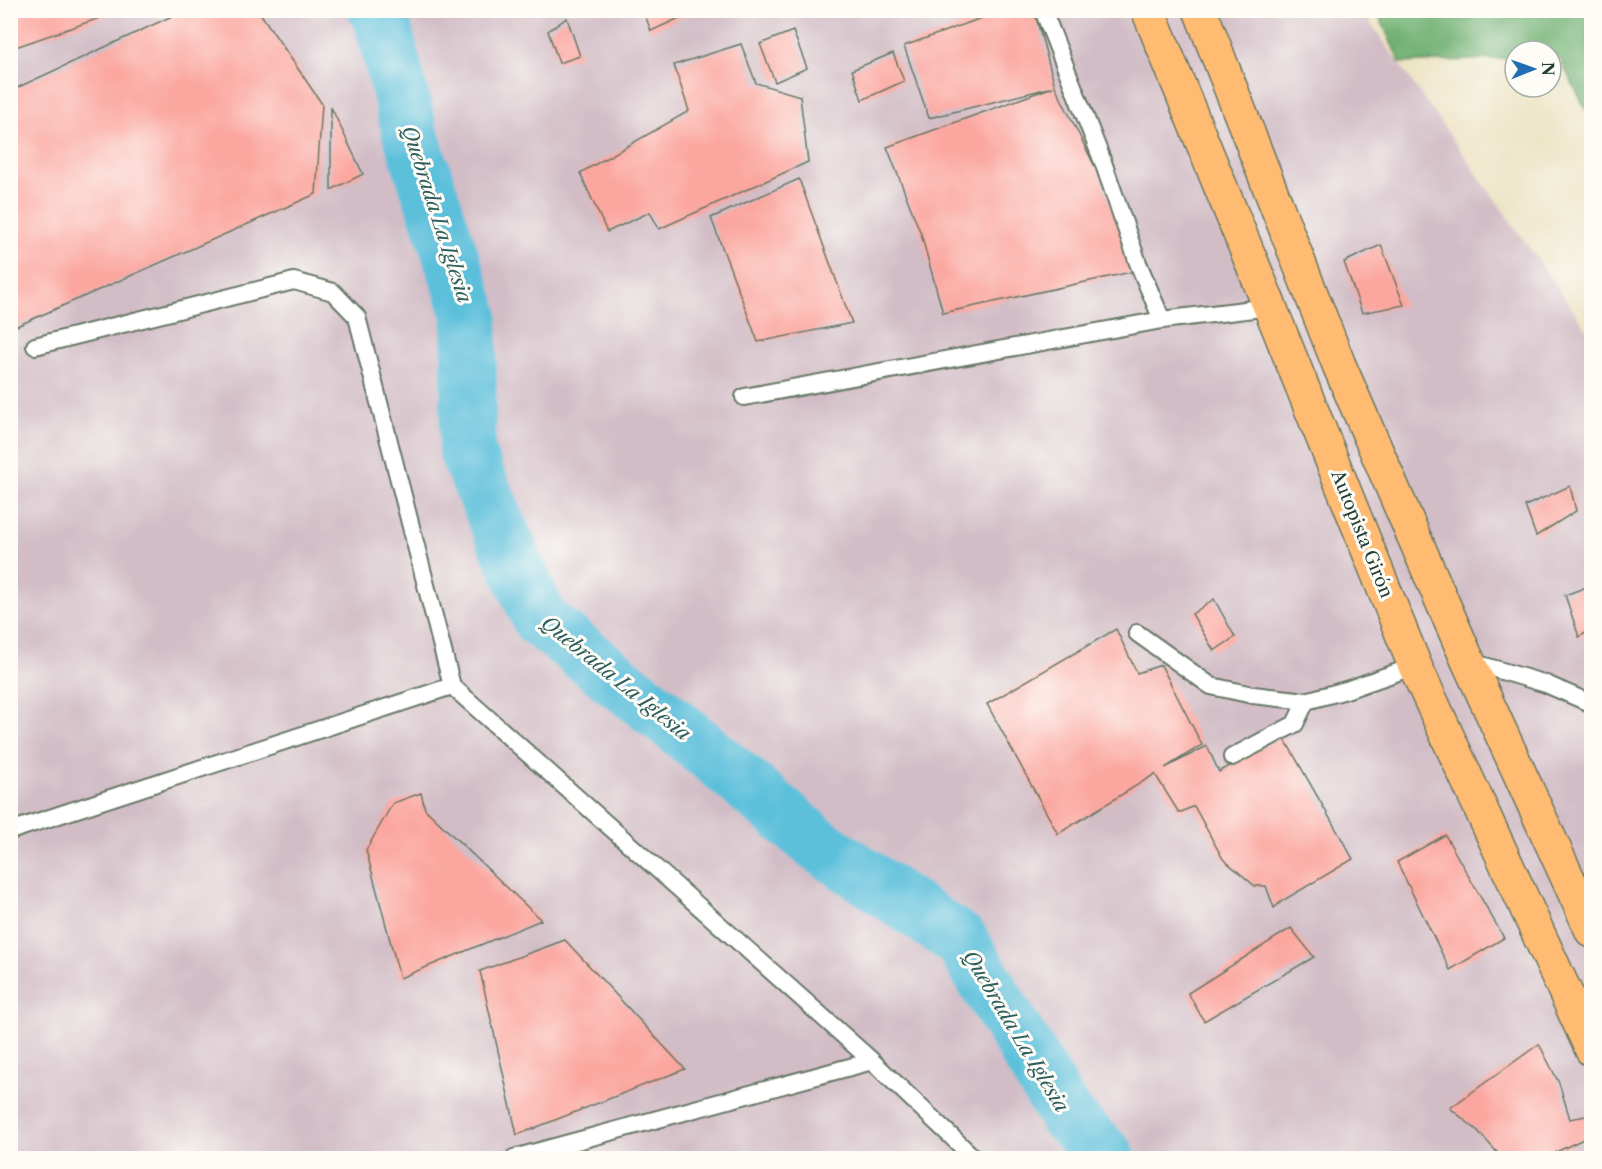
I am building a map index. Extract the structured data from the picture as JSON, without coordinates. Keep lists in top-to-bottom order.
{
  "streets": {
    "highway": ["Autopista Girón"]
  },
  "water": ["Quebrada La Iglesia"],
  "north": "right"
}
